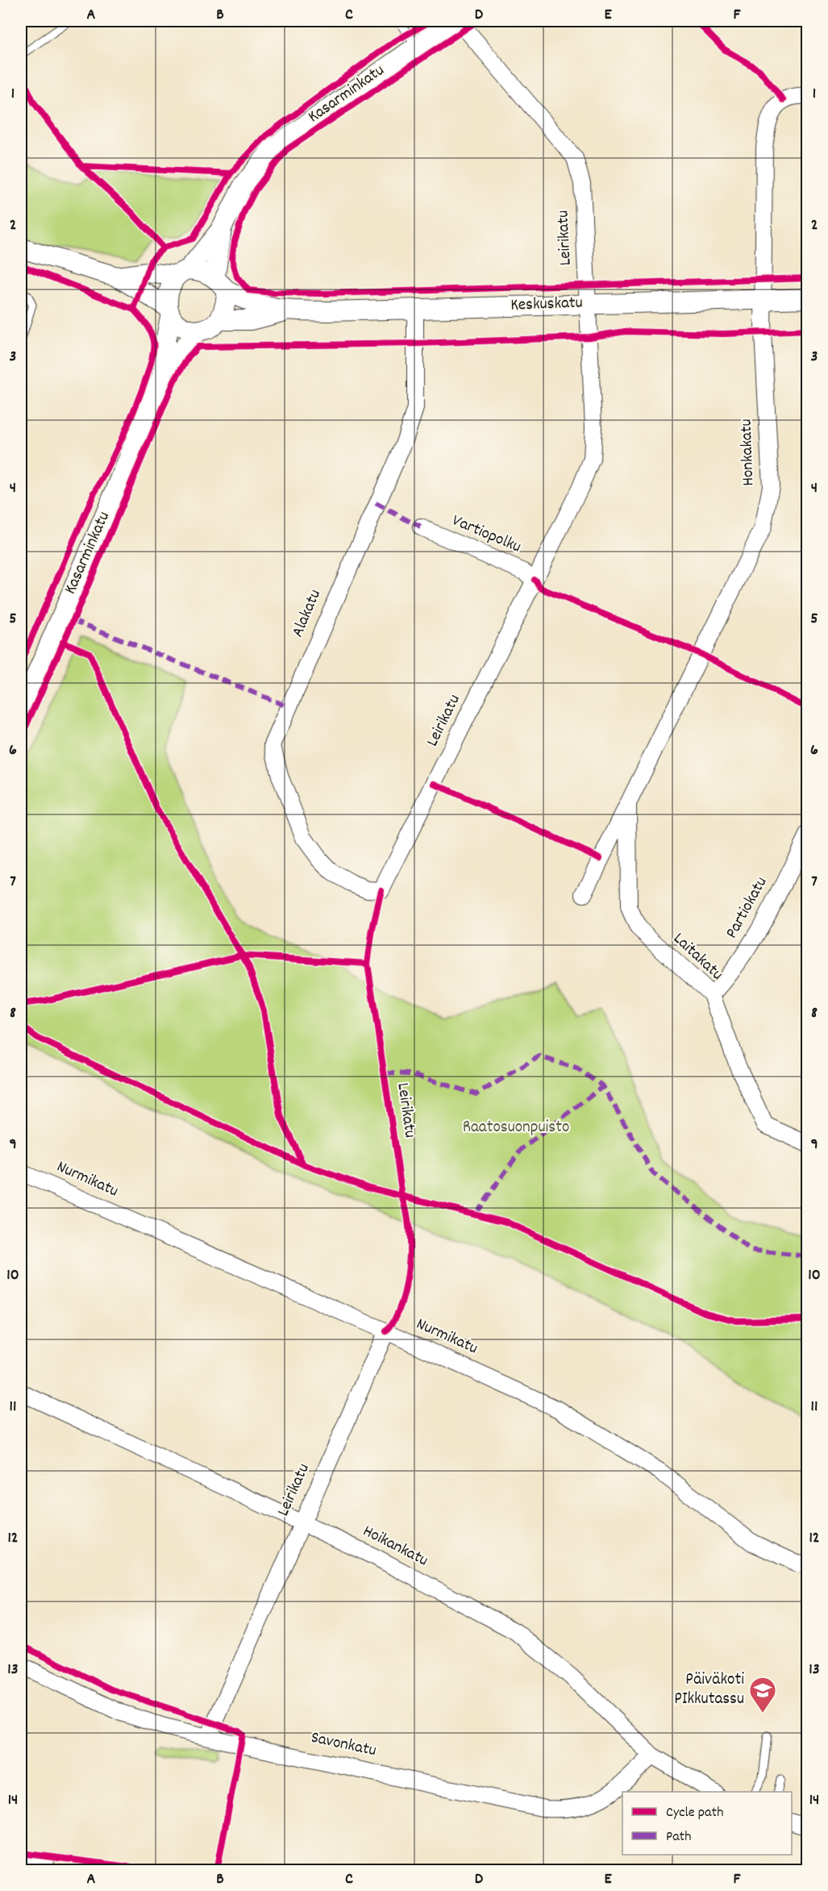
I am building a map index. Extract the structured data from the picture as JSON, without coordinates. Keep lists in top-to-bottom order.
{
  "streets": {
    "street": [
      "Kasarminkatu",
      "Leirikatu",
      "Keskuskatu",
      "Honkakatu",
      "Vartiopolku",
      "Alakatu",
      "Partiokatu",
      "Laitakatu",
      "Nurmikatu",
      "Hoikankatu",
      "Savonkatu"
    ]
  },
  "crossings": [
    ["Kasarminkatu", "Keskuskatu"],
    ["Leirikatu", "Keskuskatu"],
    ["Leirikatu", "Vartiopolku"],
    ["Leirikatu", "Alakatu"],
    ["Leirikatu", "Nurmikatu"],
    ["Leirikatu", "Hoikankatu"],
    ["Leirikatu", "Savonkatu"],
    ["Keskuskatu", "Honkakatu"],
    ["Keskuskatu", "Alakatu"],
    ["Honkakatu", "Laitakatu"],
    ["Partiokatu", "Laitakatu"],
    ["Hoikankatu", "Savonkatu"]
  ],
  "parks": ["Raatosuonpuisto"],
  "places": {
    "school or university": ["Päiväkoti PIkkutassu"]
  },
  "legend": ["Cycle path", "Path"],
  "grid": {
    "columns": [
      "A",
      "B",
      "C",
      "D",
      "E",
      "F"
    ],
    "rows": [
      "1",
      "2",
      "3",
      "4",
      "5",
      "6",
      "7",
      "8",
      "9",
      "10",
      "11",
      "12",
      "13",
      "14"
    ]
  }
}
